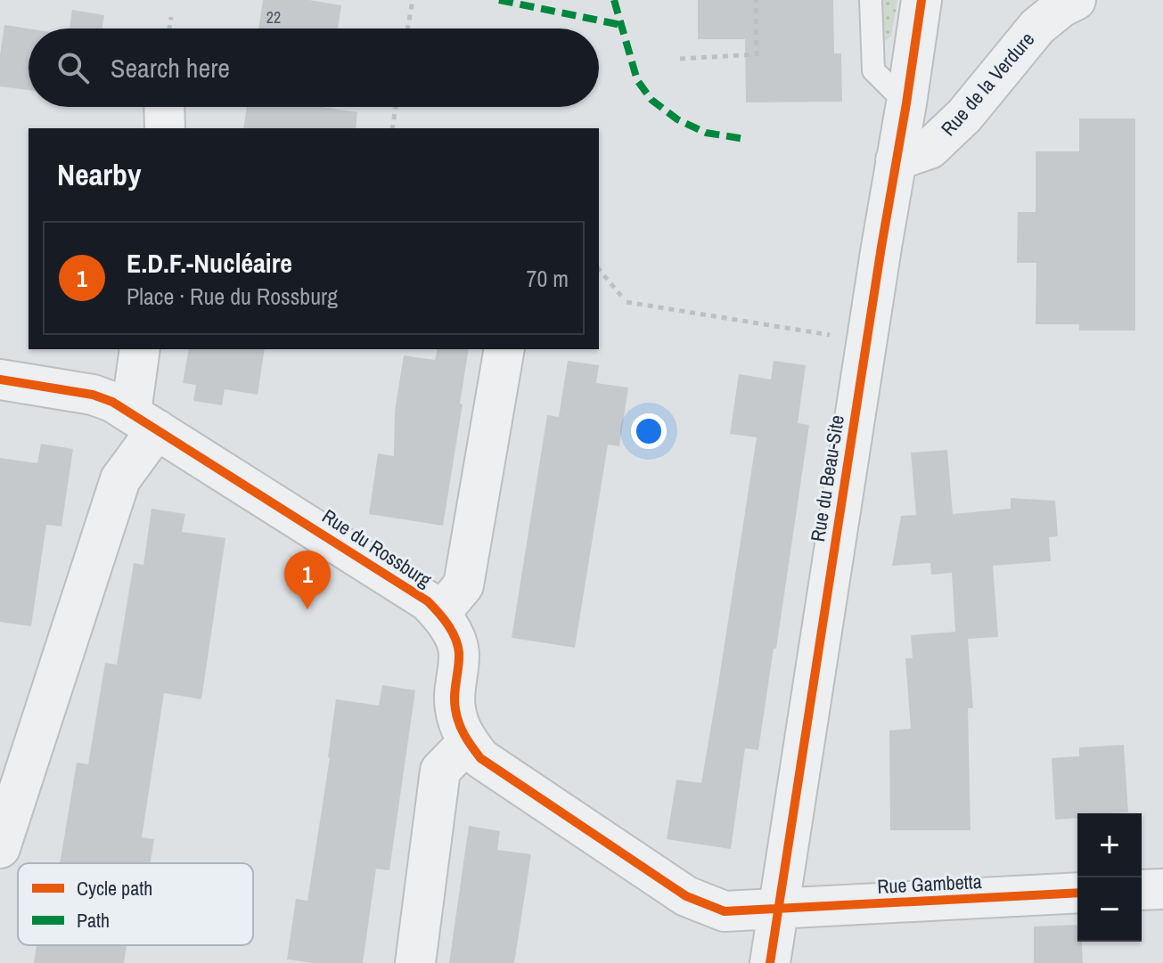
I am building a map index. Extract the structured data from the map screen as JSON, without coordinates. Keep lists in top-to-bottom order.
{
  "streets": {
    "street": [
      "Rue de la Verdure",
      "Rue du Beau-Site",
      "Rue du Rossburg",
      "Rue Gambetta"
    ]
  },
  "crossings": [
    ["Rue de la Verdure", "Rue du Beau-Site"],
    ["Rue du Beau-Site", "Rue du Rossburg"],
    ["Rue du Beau-Site", "Rue Gambetta"],
    ["Rue du Rossburg", "Rue Gambetta"]
  ],
  "house_numbers": ["22"],
  "legend": ["Cycle path", "Path"],
  "page": {
    "search": "Search here",
    "heading": "Nearby",
    "list": [
      {
        "mark": "1",
        "name": "E.D.F.-Nucléaire",
        "note": "Place · Rue du Rossburg",
        "value": "70 m"
      }
    ],
    "pins": "1",
    "map_buttons": ["+", "−"]
  }
}
